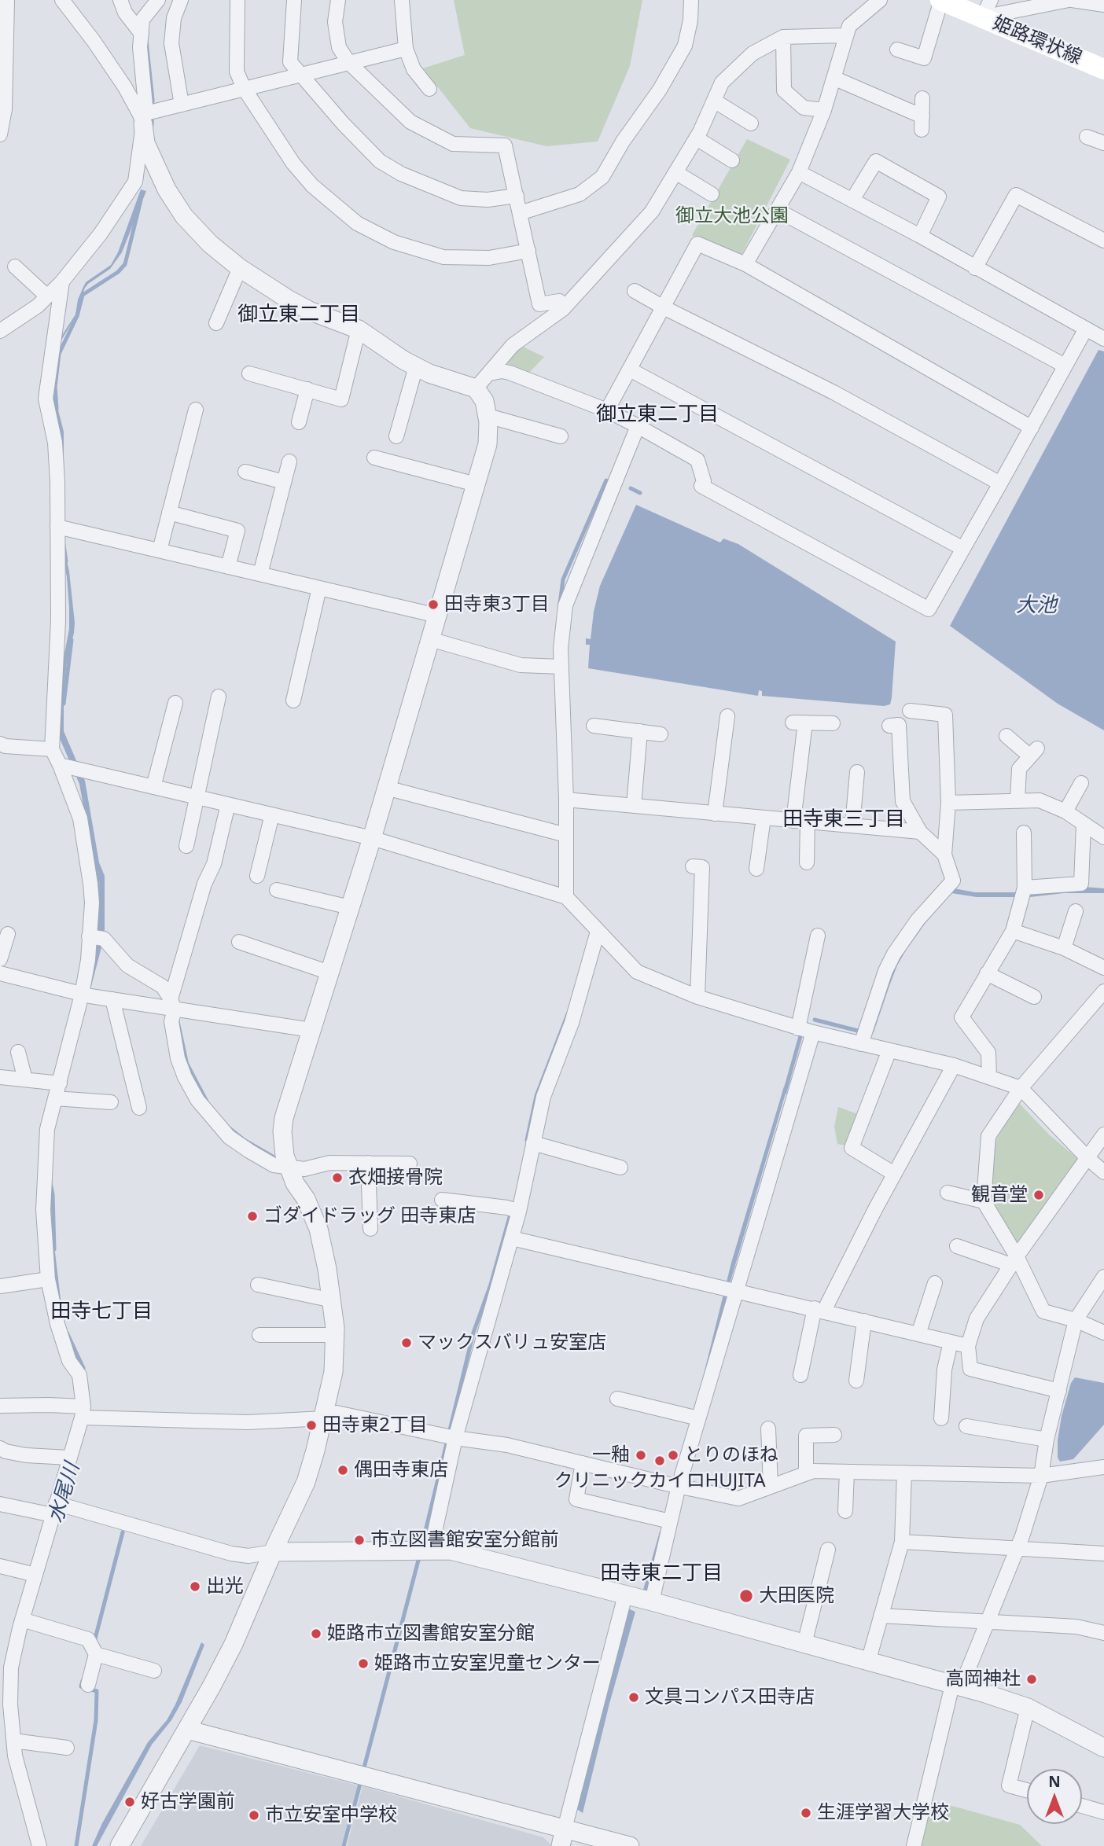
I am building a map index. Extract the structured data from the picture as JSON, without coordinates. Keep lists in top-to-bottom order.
{
  "streets": {
    "main road": ["姫路環状線"]
  },
  "districts": [
    "御立東二丁目",
    "御立東二丁目",
    "田寺東三丁目",
    "田寺七丁目",
    "田寺東二丁目"
  ],
  "water": ["大池", "水尾川"],
  "parks": ["御立大池公園"],
  "places": [
    "田寺東3丁目",
    "衣畑接骨院",
    "観音堂",
    "ゴダイドラッグ 田寺東店",
    "マックスバリュ安室店",
    "田寺東2丁目",
    "一釉",
    "とりのほね",
    "クリニックカイロHUJITA",
    "偶田寺東店",
    "市立図書館安室分館前",
    "出光",
    "大田医院",
    "姫路市立図書館安室分館",
    "姫路市立安室児童センター",
    "高岡神社",
    "文具コンパス田寺店",
    "好古学園前",
    "生涯学習大学校",
    "市立安室中学校"
  ],
  "north": "top"
}
